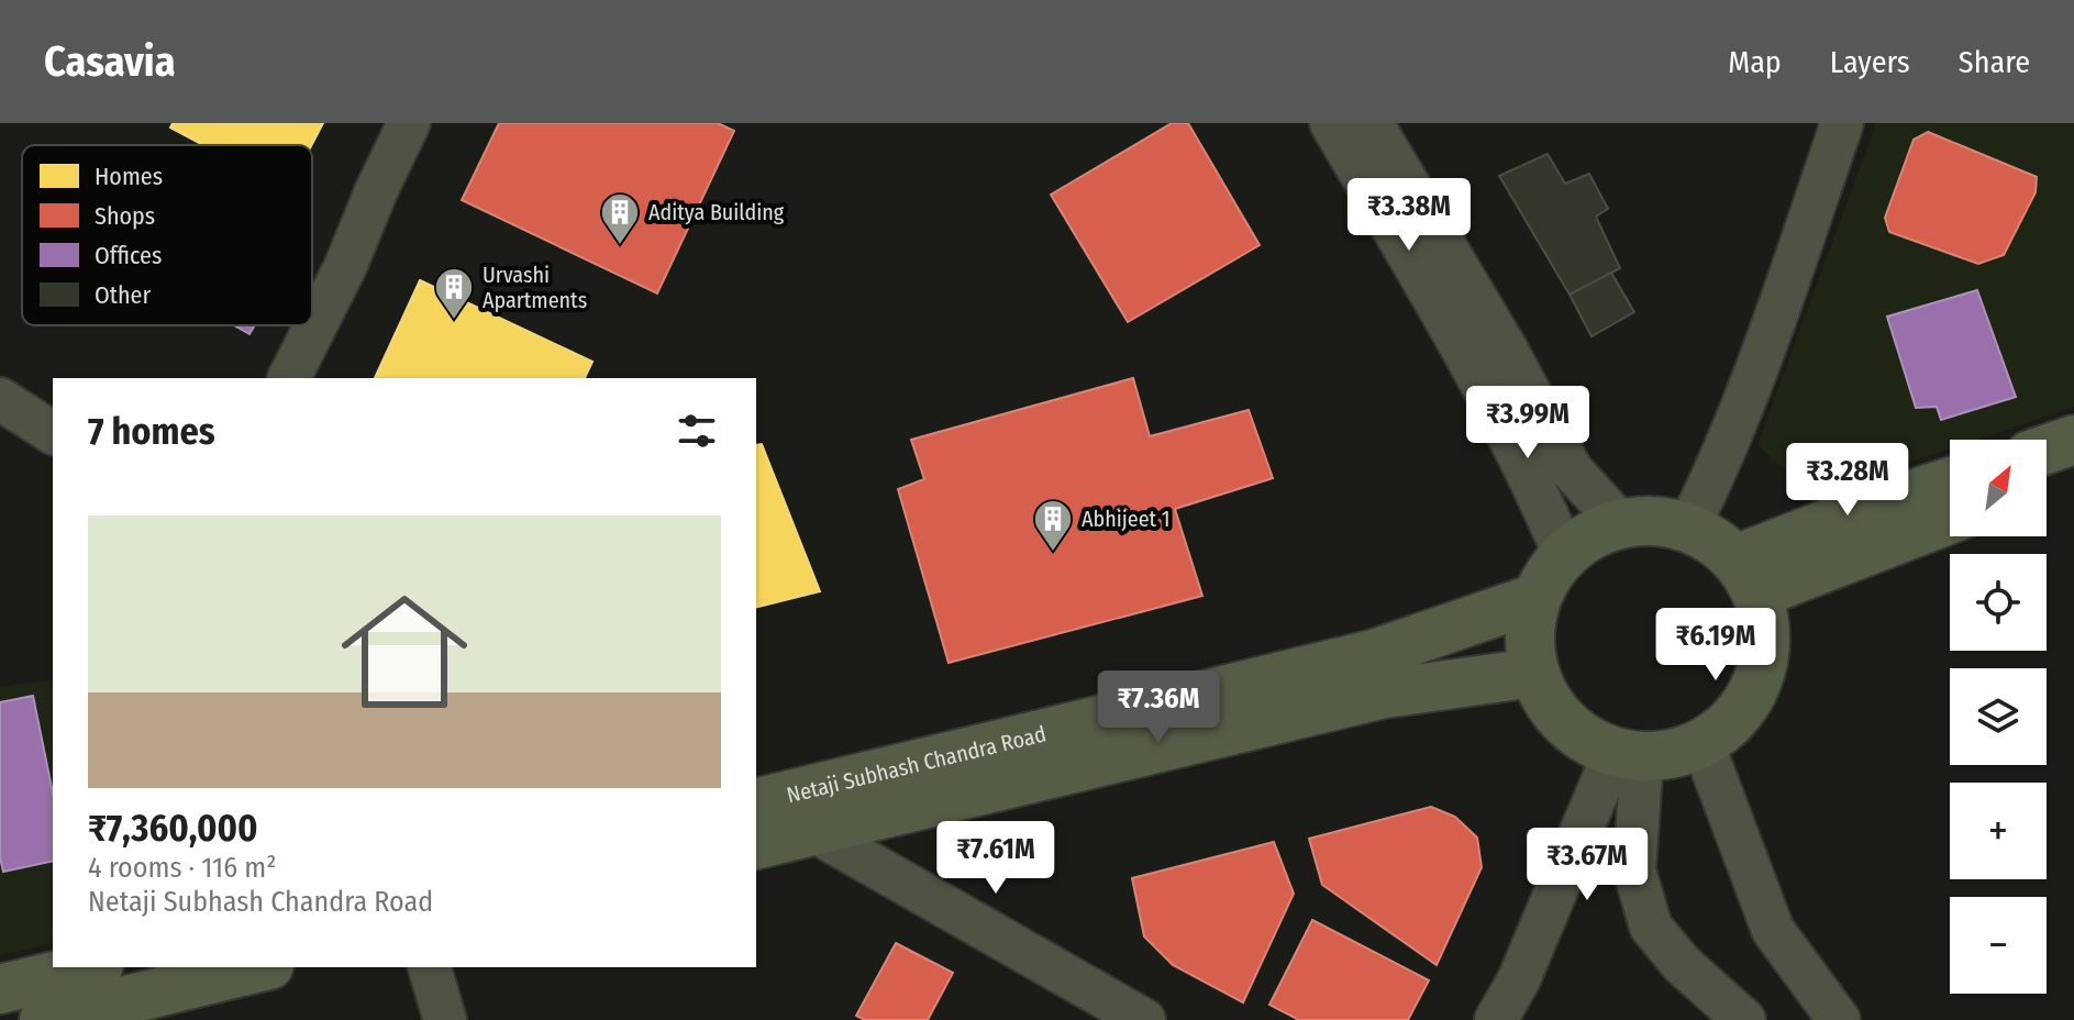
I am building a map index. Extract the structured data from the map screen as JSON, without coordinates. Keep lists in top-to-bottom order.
{
  "streets": {
    "main road": ["Netaji Subhash Chandra Road"]
  },
  "places": {
    "building": ["Aditya Building", "Urvashi Apartments", "Abhijeet 1"]
  },
  "legend": [
    "Homes",
    "Shops",
    "Offices",
    "Other"
  ],
  "north": "top right",
  "page": {
    "header": "Casavia",
    "nav": ["Map", "Layers", "Share"],
    "price": [
      "₹3.38M",
      "₹3.99M",
      "₹3.28M",
      "₹6.19M",
      "₹7.36M",
      "₹7.61M",
      "₹3.67M"
    ],
    "heading": "7 homes",
    "map_buttons": ["+", "−"],
    "list": [
      {
        "name": "₹7,360,000",
        "note": "4 rooms · 116 m² · Netaji Subhash Chandra Road"
      }
    ]
  }
}
